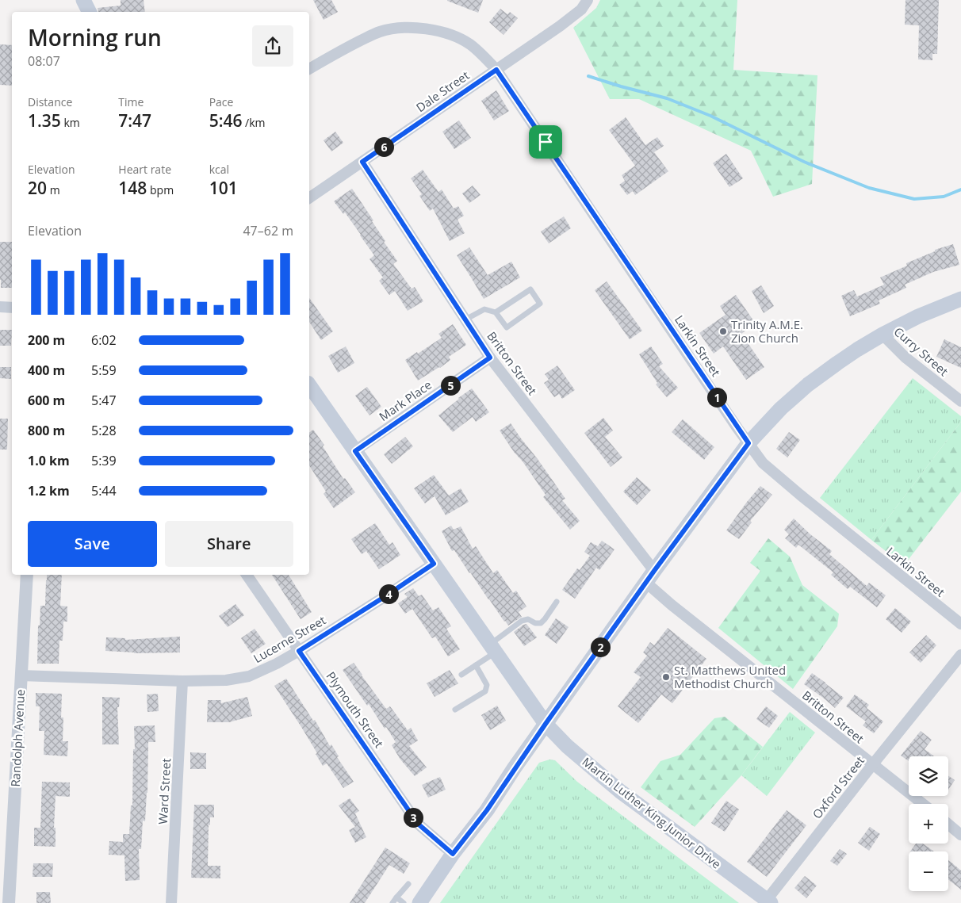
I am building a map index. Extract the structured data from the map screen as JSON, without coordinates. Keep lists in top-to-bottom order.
{
  "streets": {
    "main road": ["Martin Luther King Junior Drive"],
    "street": [
      "Dale Street",
      "Larkin Street",
      "Curry Street",
      "Britton Street",
      "Mark Place",
      "Lucerne Street",
      "Plymouth Street",
      "Randolph Avenue",
      "Oxford Street",
      "Ward Street"
    ]
  },
  "crossings": [
    ["Dale Street", "Larkin Street"],
    ["Dale Street", "Britton Street"],
    ["Britton Street", "Mark Place"],
    ["Britton Street", "Oxford Street"],
    ["Mark Place", "Martin Luther King Junior Drive"],
    ["Lucerne Street", "Plymouth Street"],
    ["Lucerne Street", "Randolph Avenue"],
    ["Lucerne Street", "Ward Street"],
    ["Lucerne Street", "Martin Luther King Junior Drive"],
    ["Oxford Street", "Martin Luther King Junior Drive"]
  ],
  "places": ["Trinity A.M.E. Zion Church", "St. Matthews United Methodist Church"],
  "page": {
    "heading": ["Morning run", "08:07"],
    "stats": [
      ["Distance", "1.35 km"],
      ["Time", "7:47"],
      ["Pace", "5:46 /km"],
      ["Elevation", "20 m"],
      ["Heart rate", "148 bpm"],
      ["kcal", "101"]
    ],
    "pins": [
      "6",
      "5",
      "1",
      "4",
      "2",
      "3"
    ],
    "chart": ["Elevation", "47–62 m"],
    "list": [
      {
        "name": "200 m",
        "note": "6:02"
      },
      {
        "name": "400 m",
        "note": "5:59"
      },
      {
        "name": "600 m",
        "note": "5:47"
      },
      {
        "name": "800 m",
        "note": "5:28"
      },
      {
        "name": "1.0 km",
        "note": "5:39"
      },
      {
        "name": "1.2 km",
        "note": "5:44"
      }
    ],
    "buttons": ["Save", "Share"],
    "map_buttons": ["+", "−"]
  }
}
